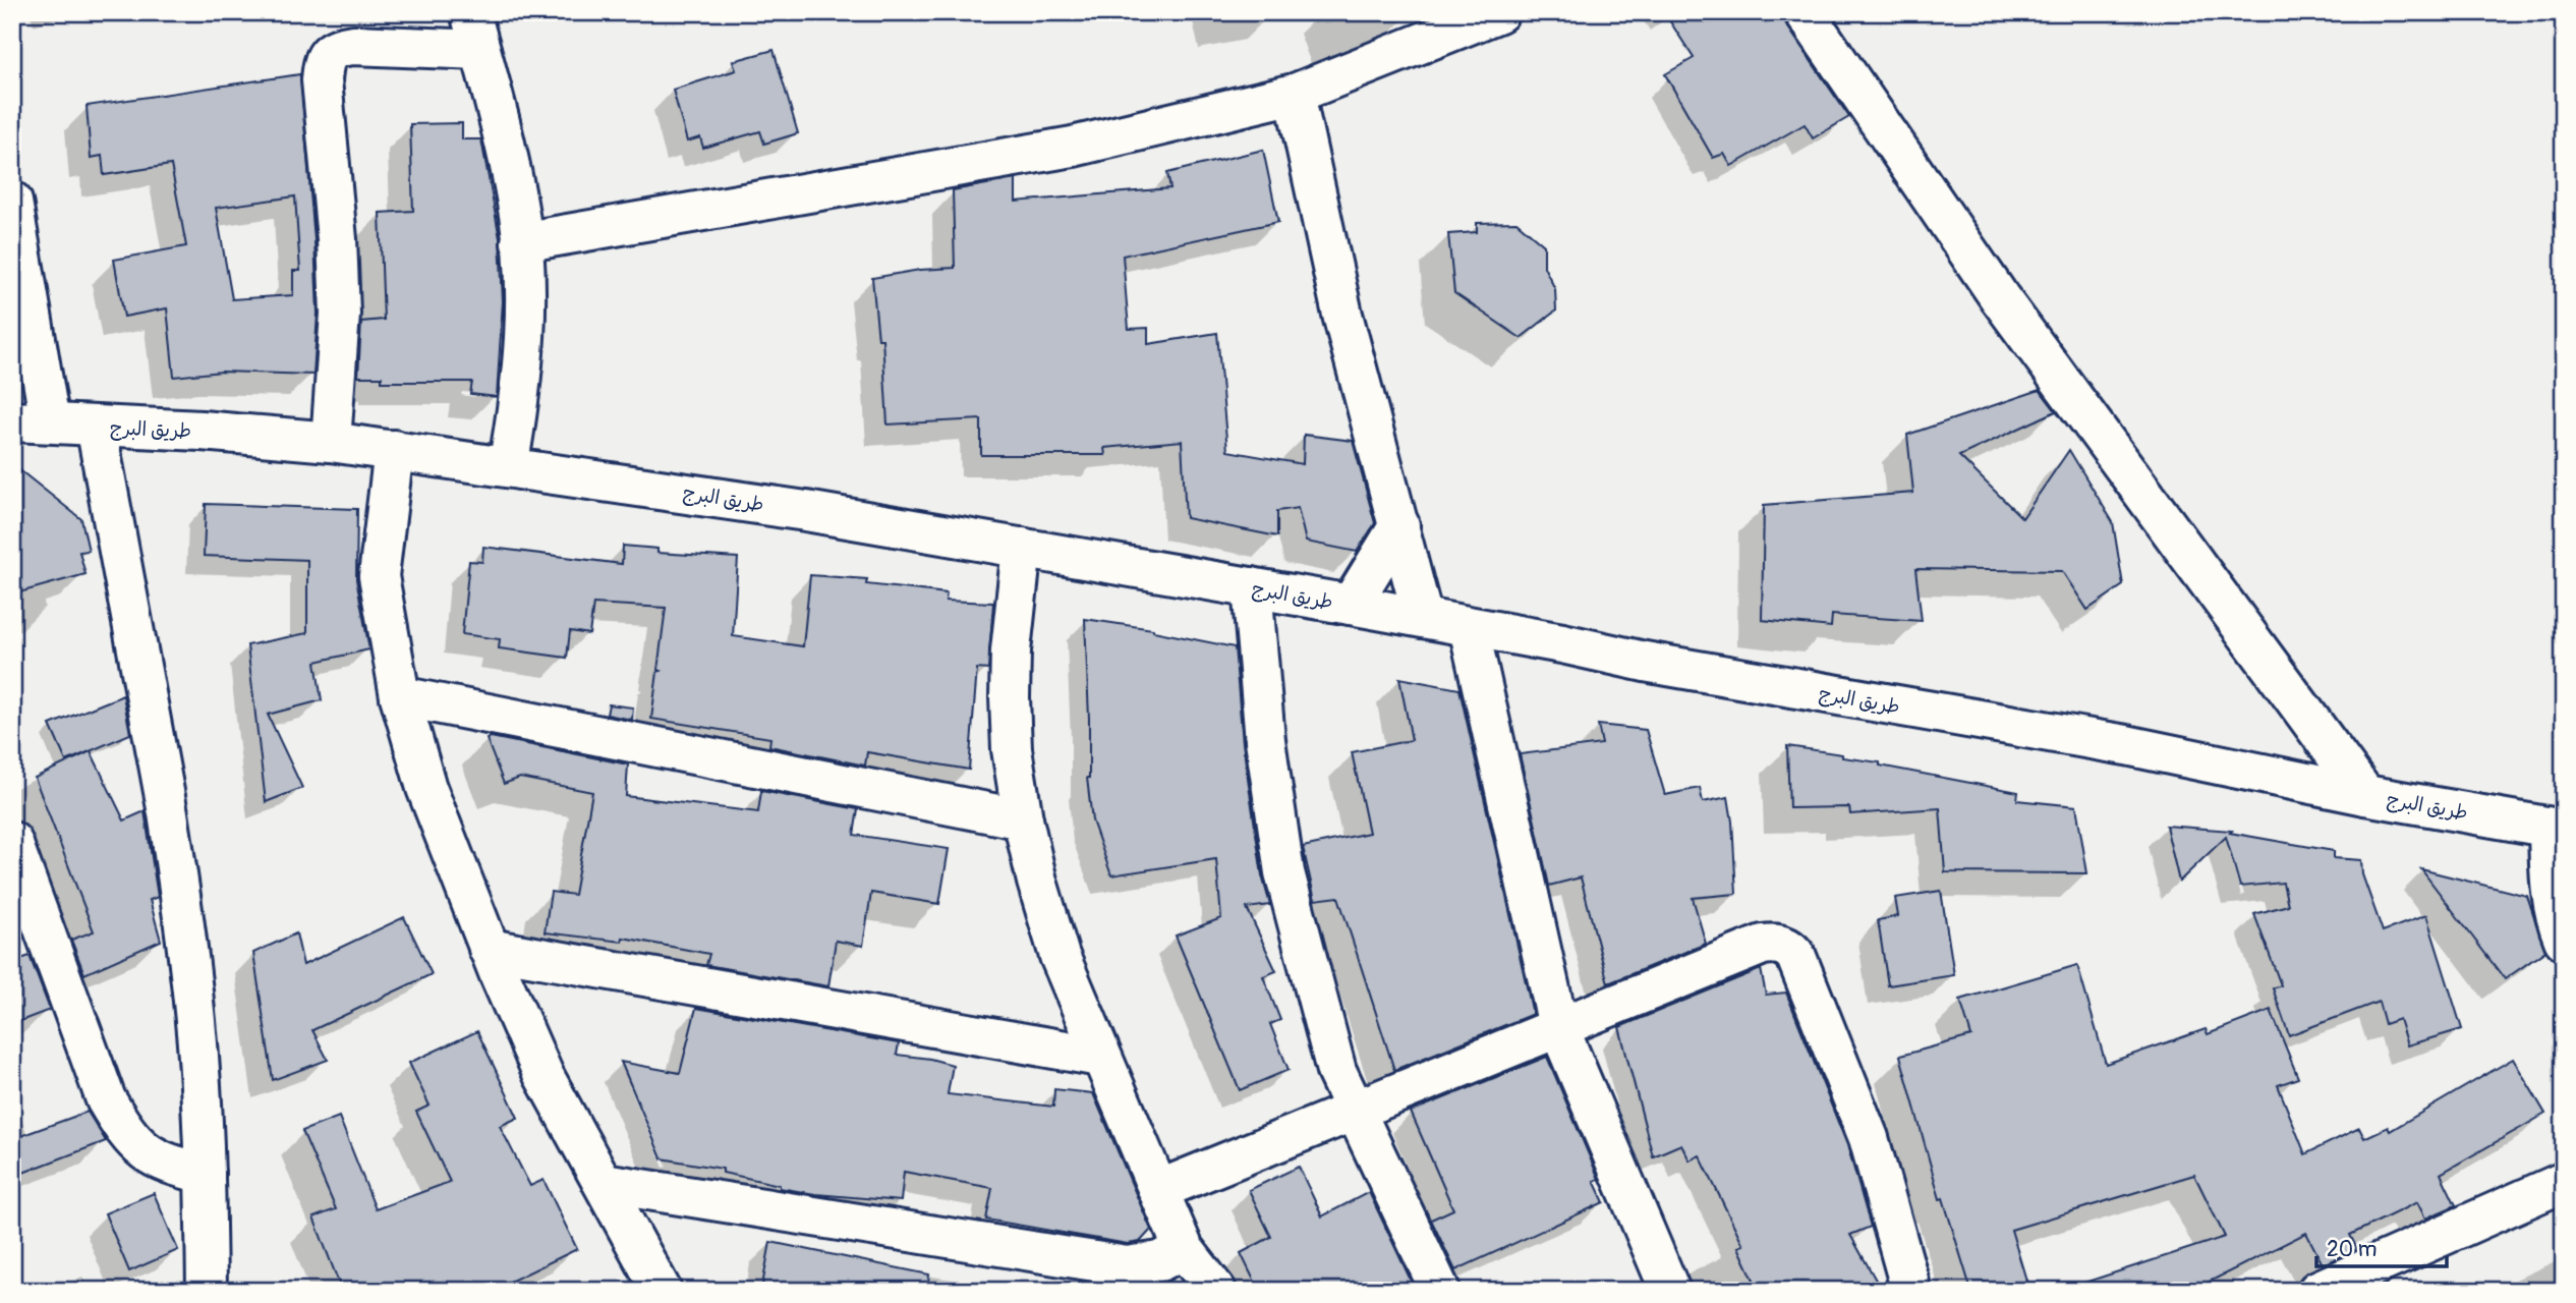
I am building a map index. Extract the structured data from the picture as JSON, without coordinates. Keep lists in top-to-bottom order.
{
  "streets": {
    "street": ["طريق البرج"]
  },
  "scale_bar": "20 m"
}
